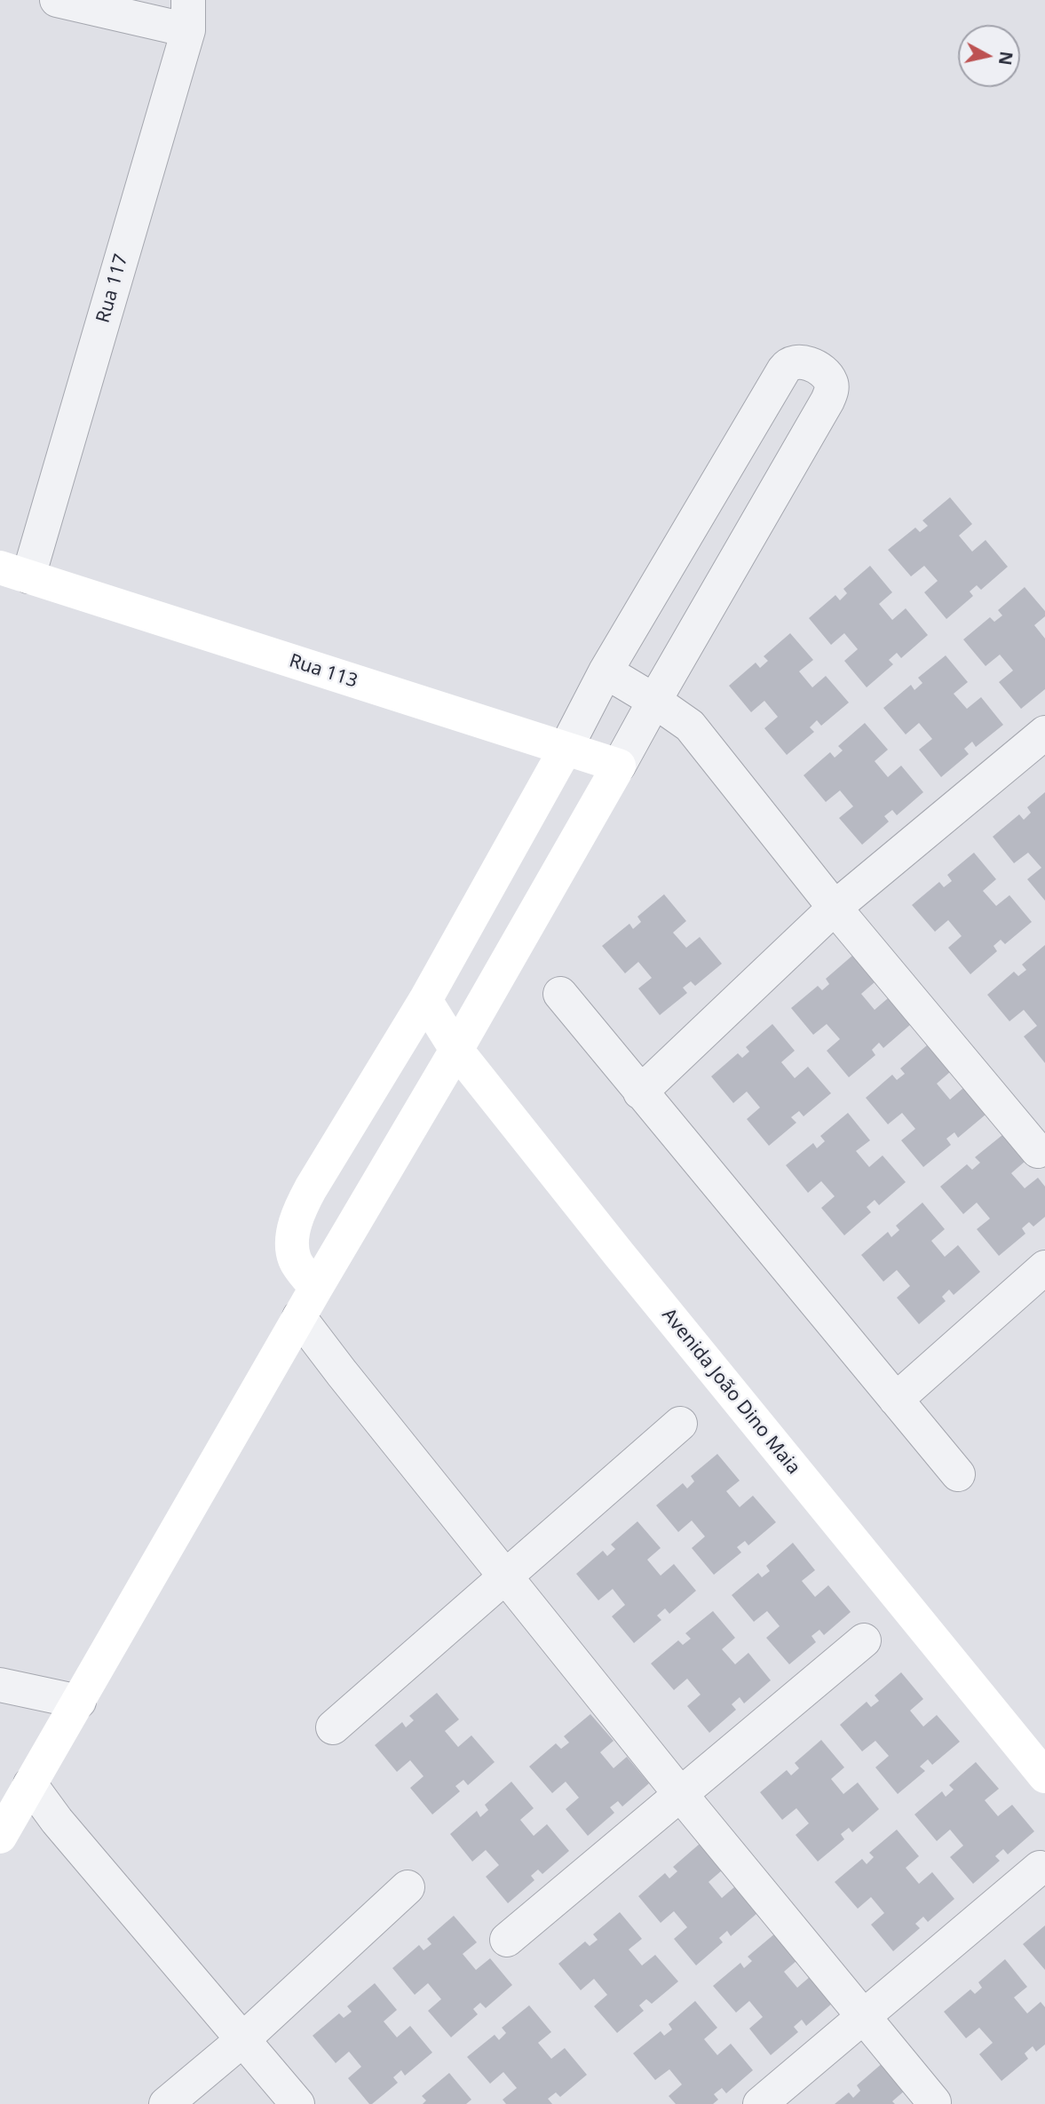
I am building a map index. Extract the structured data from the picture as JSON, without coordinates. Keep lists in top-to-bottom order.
{
  "streets": {
    "street": ["Rua 117", "Rua 113", "Avenida João Dino Maia"]
  },
  "crossings": [
    ["Rua 117", "Rua 113"]
  ],
  "north": "right"
}
